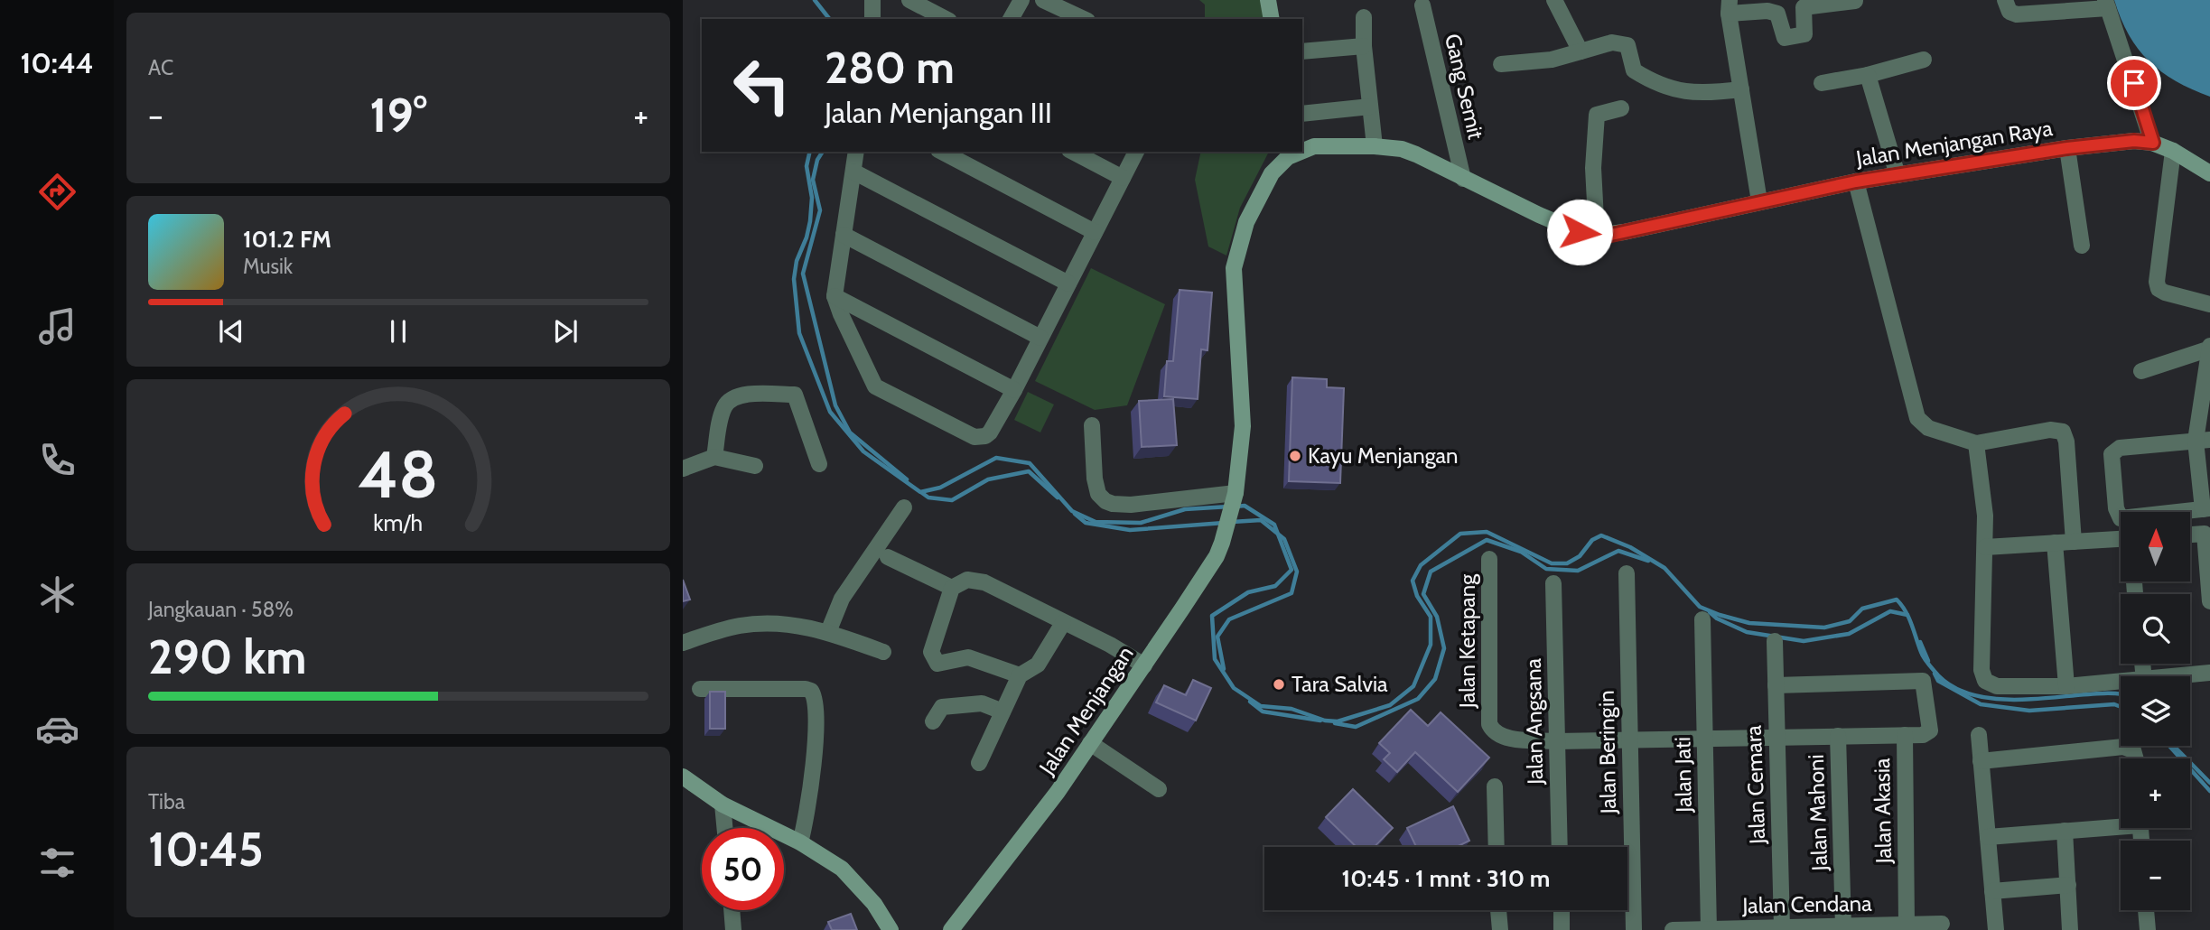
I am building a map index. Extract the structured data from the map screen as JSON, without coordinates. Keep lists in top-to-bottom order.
{
  "streets": {
    "main road": ["Jalan Menjangan Raya", "Jalan Menjangan"],
    "street": [
      "Gang Semit",
      "Jalan Ketapang",
      "Jalan Angsana",
      "Jalan Beringin",
      "Jalan Jati",
      "Jalan Cemara",
      "Jalan Akasia",
      "Jalan Mahoni",
      "Jalan Cendana"
    ]
  },
  "crossings": [
    ["Gang Semit", "Jalan Menjangan Raya"],
    ["Jalan Menjangan Raya", "Jalan Menjangan"],
    ["Jalan Ketapang", "Jalan Angsana"],
    ["Jalan Jati", "Jalan Cendana"],
    ["Jalan Cemara", "Jalan Cendana"],
    ["Jalan Akasia", "Jalan Cendana"],
    ["Jalan Mahoni", "Jalan Cendana"]
  ],
  "places": ["Kayu Menjangan", "Tara Salvia"],
  "north": "top",
  "page": {
    "tabs": "10:44",
    "tile": [
      "AC",
      ["Jangkauan · 58%", "290 km"],
      ["Tiba", "10:45"]
    ],
    "turn": ["280 m", "Jalan Menjangan III"],
    "heat": ["−", "19°", "+"],
    "song": ["101.2 FM", "Musik"],
    "map_buttons": ["+", "−"],
    "limit": "50",
    "trip": "10:45 · 1 mnt · 310 m",
    "gauge": ["48", "km/h"]
  }
}
